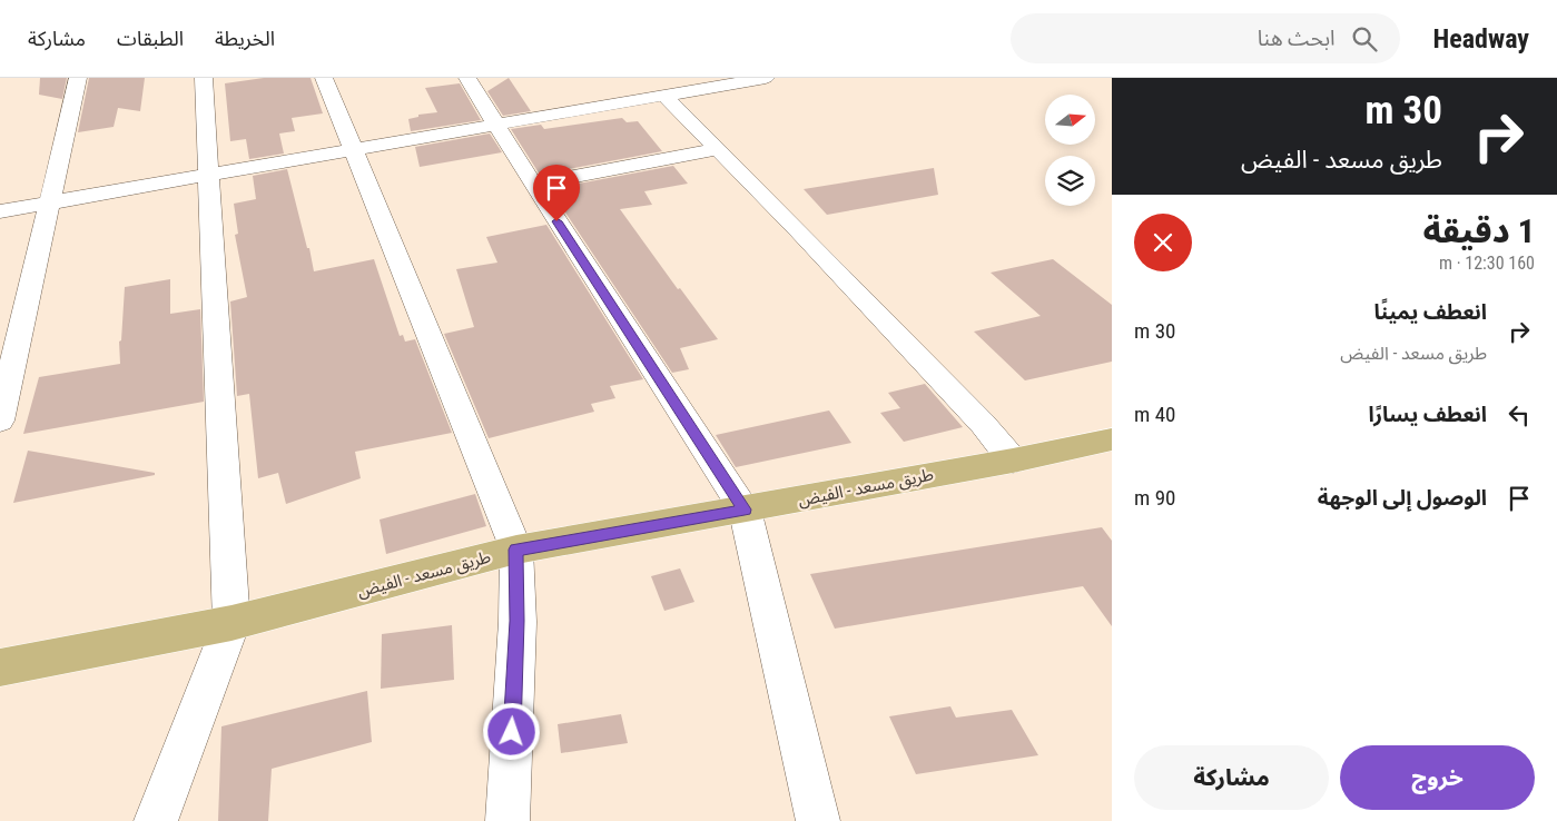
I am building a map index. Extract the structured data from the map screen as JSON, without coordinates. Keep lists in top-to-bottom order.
{
  "streets": {
    "main road": ["طريق مسعد - الفيض"]
  },
  "north": "right",
  "page": {
    "header": "Headway",
    "search": "ابحث هنا",
    "nav": ["الخريطة", "الطبقات", "مشاركة"],
    "turn": ["30 m", "طريق مسعد - الفيض"],
    "heading": ["1 دقيقة", "160 m · 12:30"],
    "list": [
      {
        "name": "انعطف يمينًا",
        "note": "طريق مسعد - الفيض",
        "value": "30 m"
      },
      {
        "name": "انعطف يسارًا",
        "value": "40 m"
      },
      {
        "name": "الوصول إلى الوجهة",
        "value": "90 m"
      }
    ],
    "buttons": ["خروج", "مشاركة"]
  }
}
